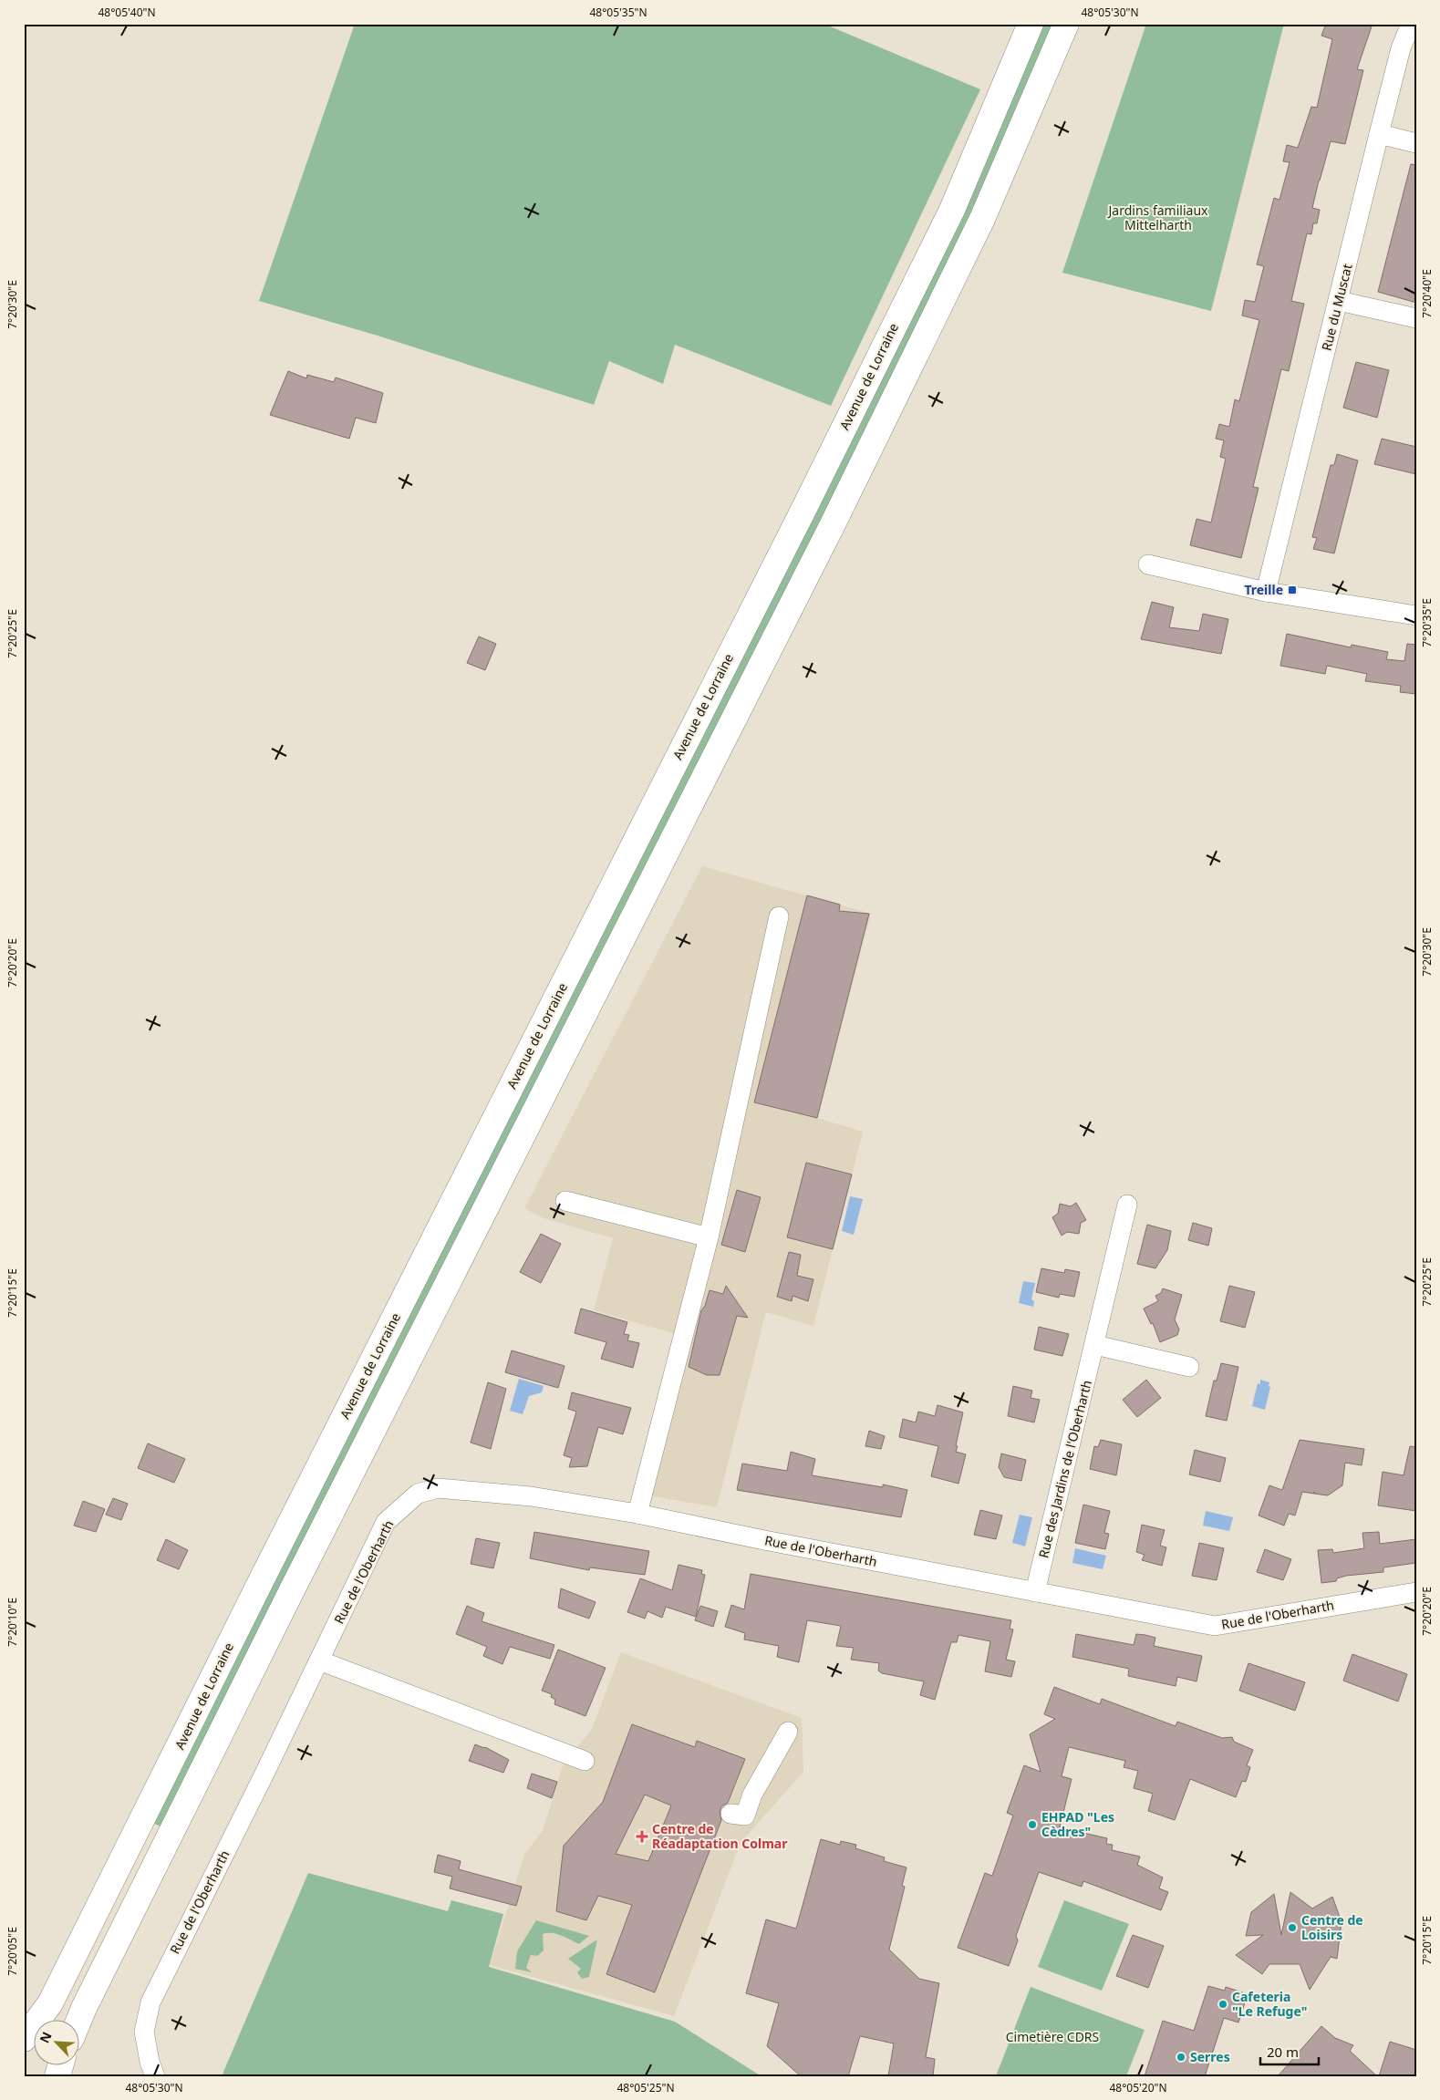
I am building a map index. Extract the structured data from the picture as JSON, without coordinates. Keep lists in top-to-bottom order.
{
  "streets": {
    "main road": ["Avenue de Lorraine"],
    "street": ["Rue du Muscat", "Rue des Jardins de l'Oberharth", "Rue de l'Oberharth"]
  },
  "crossings": [
    ["Rue des Jardins de l'Oberharth", "Rue de l'Oberharth"]
  ],
  "parks": ["Jardins familiaux Mittelharth", "Cimetière CDRS"],
  "places": {
    "transit": ["Treille"],
    "other": [
      "EHPAD \"Les Cèdres\"",
      "Centre de Loisirs",
      "Cafeteria \"Le Refuge\"",
      "Serres"
    ],
    "health": ["Centre de Réadaptation Colmar"]
  },
  "scale_bar": "20 m",
  "north": "top left",
  "coordinates": [
    "48°05'40\"N",
    "48°05'35\"N",
    "48°05'30\"N",
    "7°20'40\"E",
    "7°20'30\"E",
    "7°20'35\"E",
    "7°20'25\"E",
    "7°20'20\"E",
    "7°20'15\"E",
    "7°20'10\"E",
    "7°20'05\"E",
    "48°05'25\"N",
    "48°05'20\"N"
  ]
}
